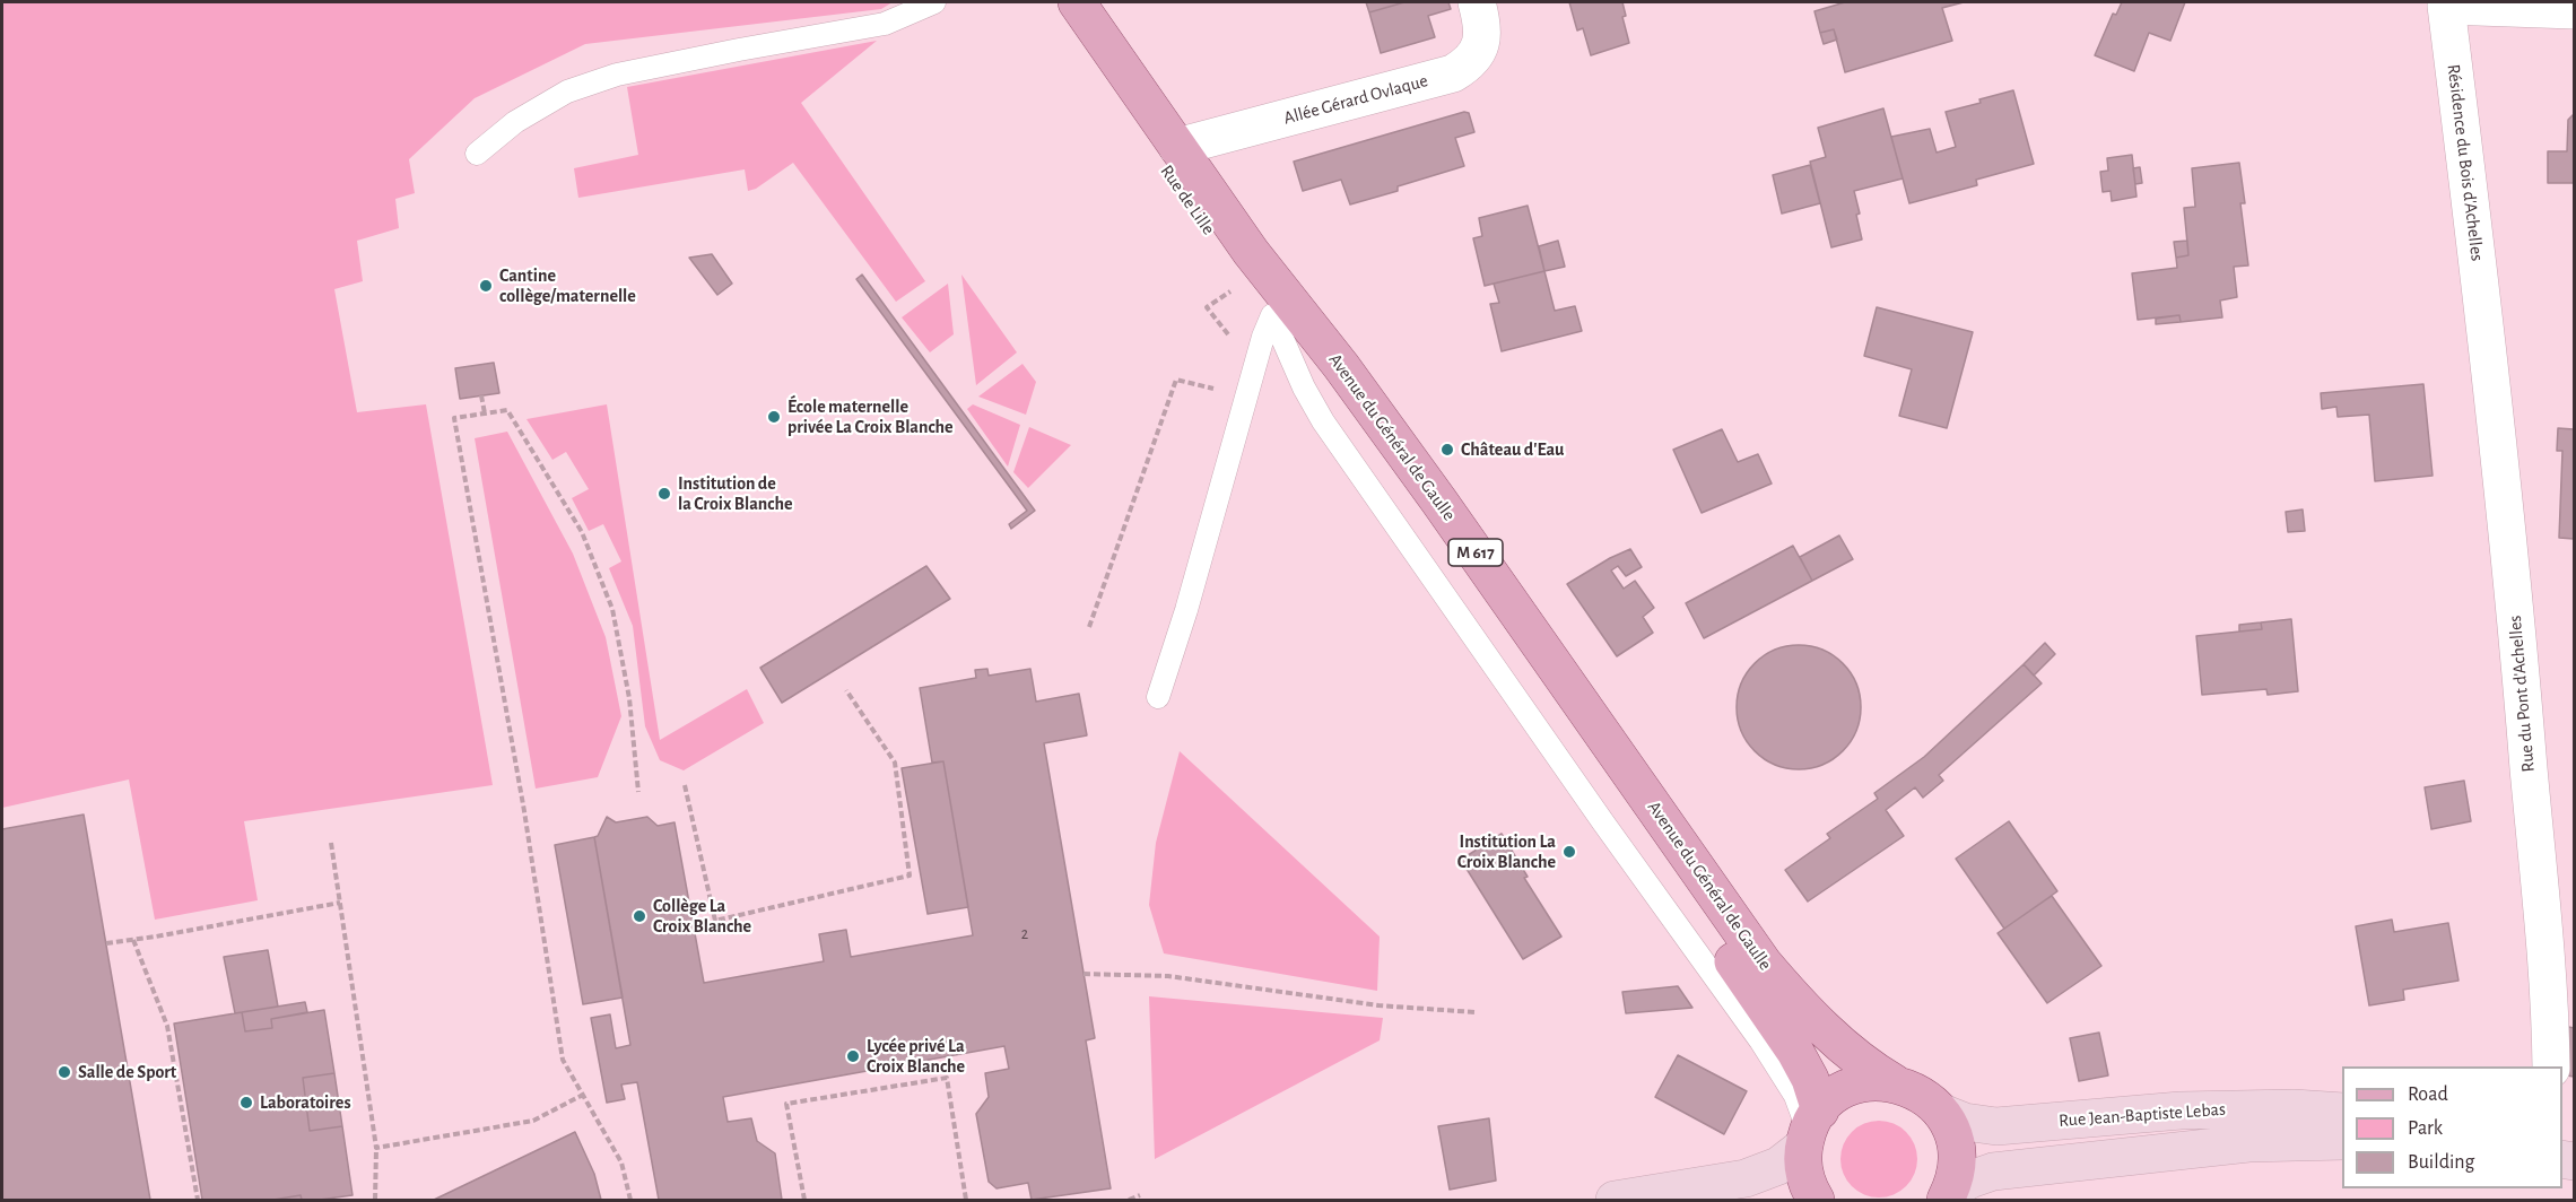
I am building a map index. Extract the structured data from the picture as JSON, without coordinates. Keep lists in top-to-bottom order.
{
  "streets": {
    "main road": [
      "Rue de Lille",
      "Avenue du Général de Gaulle",
      "M 617",
      "Rue Jean-Baptiste Lebas"
    ],
    "street": ["Allée Gérard Ovlaque", "Résidence du Bois d'Achelles", "Rue du Pont d'Achelles"]
  },
  "crossings": [
    ["Allée Gérard Ovlaque", "Avenue du Général de Gaulle"],
    ["Résidence du Bois d'Achelles", "Rue du Pont d'Achelles"],
    ["Rue de Lille", "Avenue du Général de Gaulle"],
    ["Avenue du Général de Gaulle", "Rue Jean-Baptiste Lebas"]
  ],
  "places": [
    "Cantine collège/maternelle",
    "École maternelle privée La Croix Blanche",
    "Château d'Eau",
    "Institution de la Croix Blanche",
    "Institution La Croix Blanche",
    "Collège La Croix Blanche",
    "Lycée privé La Croix Blanche",
    "Salle de Sport",
    "Laboratoires"
  ],
  "house_numbers": ["2"],
  "legend": ["Road", "Park", "Building"]
}
